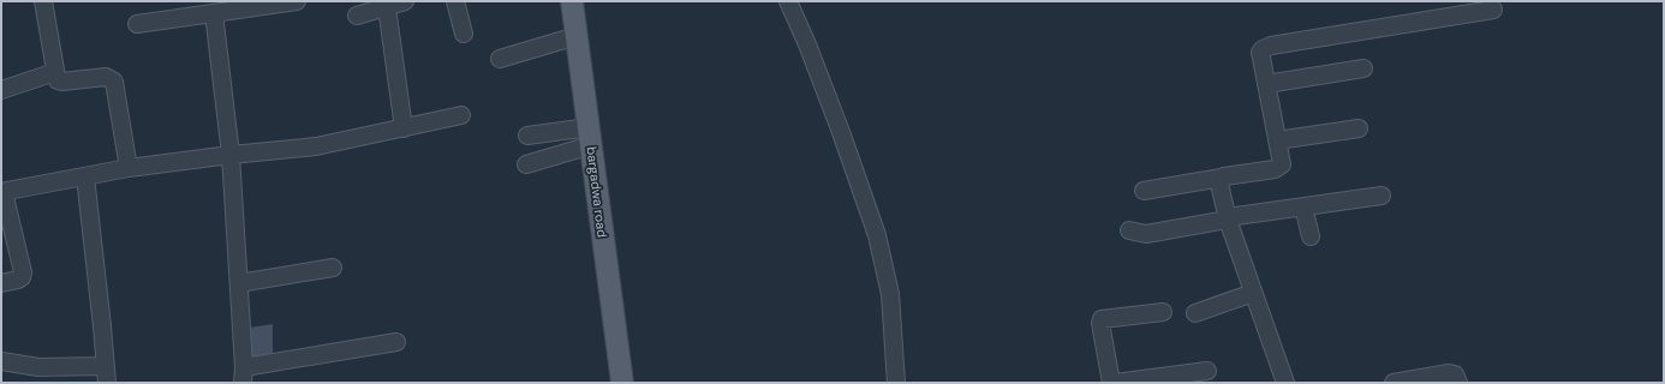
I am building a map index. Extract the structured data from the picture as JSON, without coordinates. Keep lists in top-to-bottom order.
{
  "streets": {
    "main road": ["bargadwa road"]
  }
}
